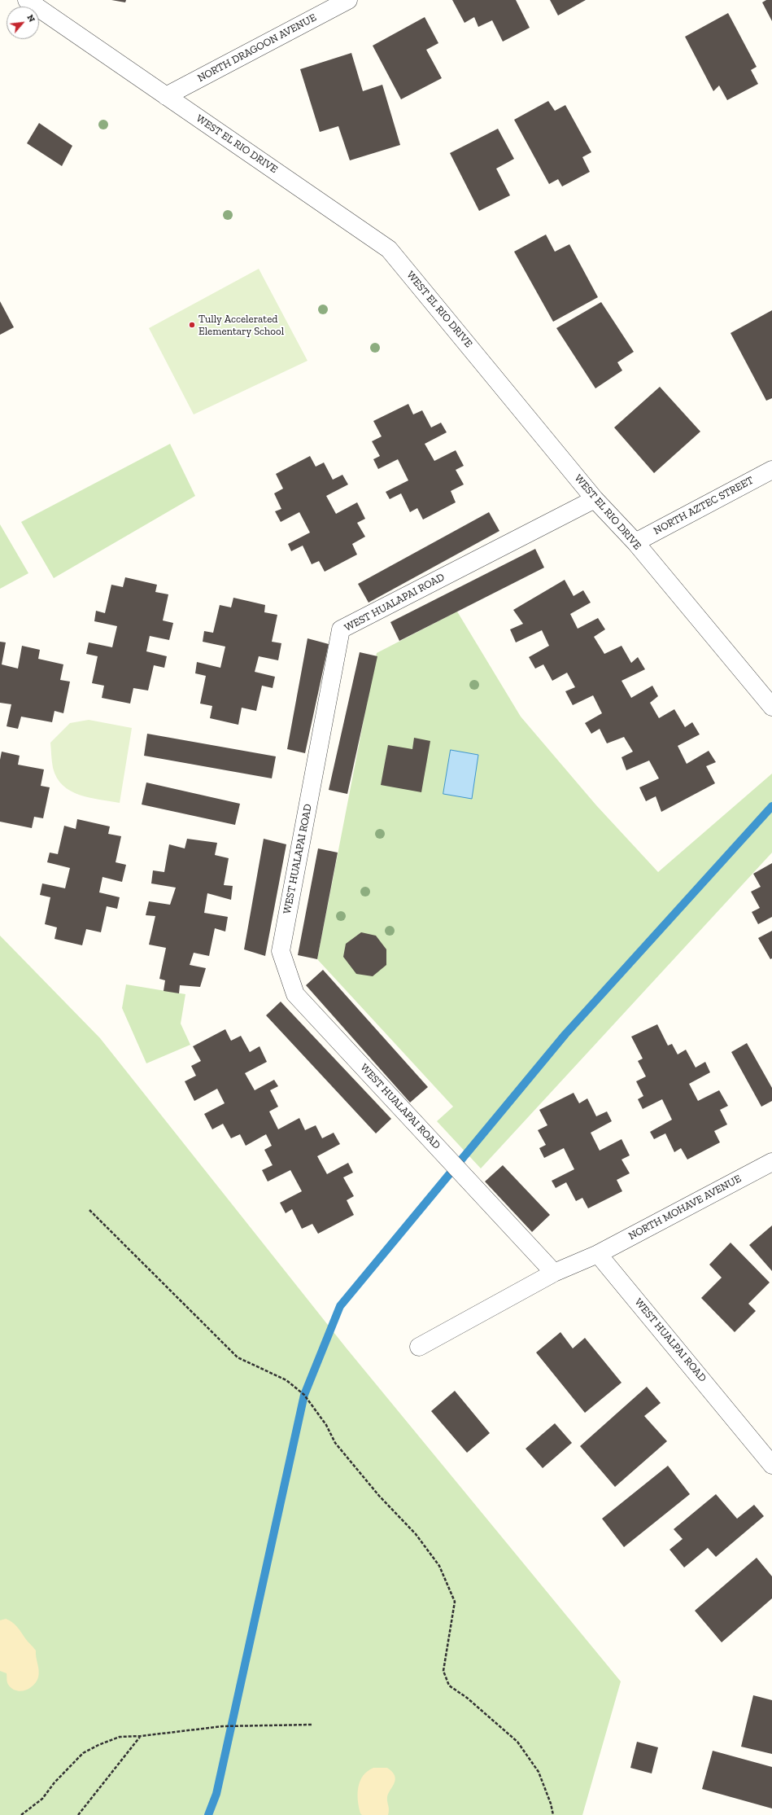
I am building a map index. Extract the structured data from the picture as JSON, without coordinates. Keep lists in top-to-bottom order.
{
  "streets": {
    "street": [
      "NORTH DRAGOON AVENUE",
      "WEST EL RIO DRIVE",
      "NORTH AZTEC STREET",
      "WEST HUALAPAI ROAD",
      "NORTH MOHAVE AVENUE",
      "WEST HUALPAI ROAD"
    ]
  },
  "crossings": [
    ["NORTH DRAGOON AVENUE", "WEST EL RIO DRIVE"],
    ["WEST EL RIO DRIVE", "NORTH AZTEC STREET"],
    ["WEST EL RIO DRIVE", "WEST HUALAPAI ROAD"],
    ["NORTH MOHAVE AVENUE", "WEST HUALPAI ROAD"]
  ],
  "places": ["Tully Accelerated Elementary School"],
  "north": "top right"
}
